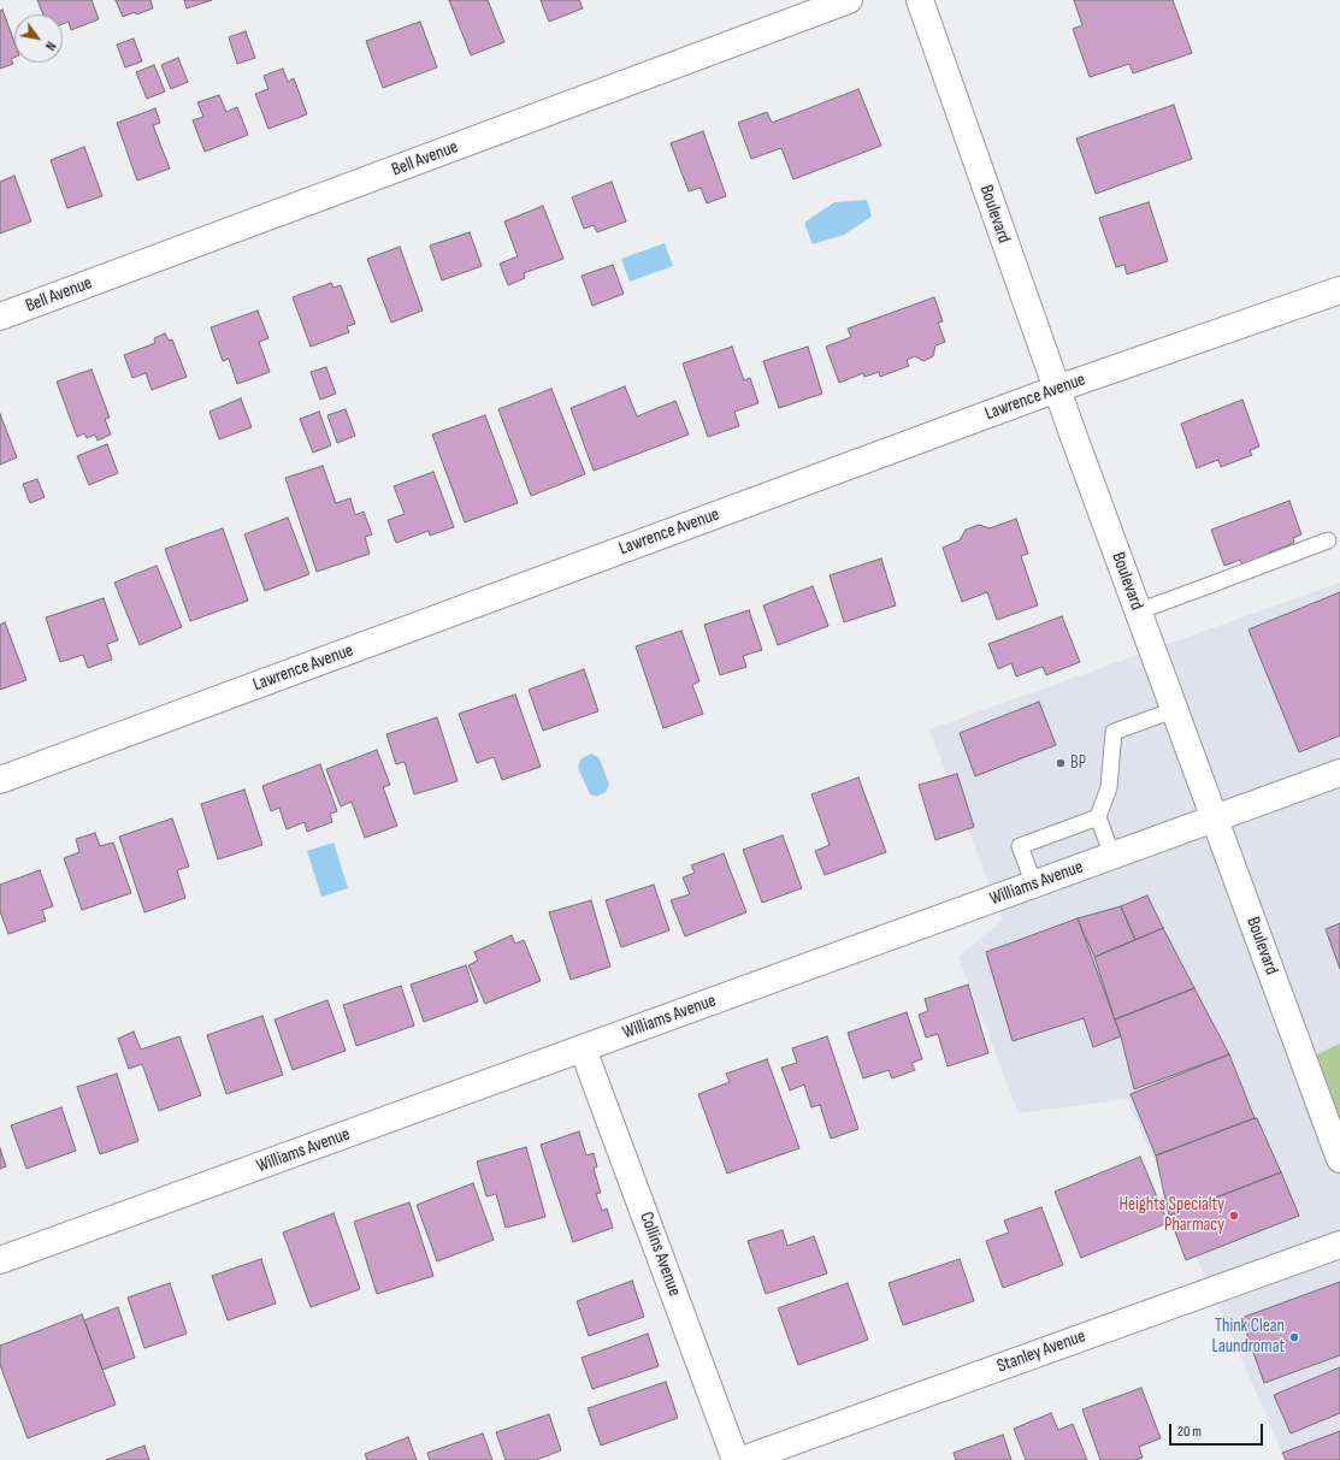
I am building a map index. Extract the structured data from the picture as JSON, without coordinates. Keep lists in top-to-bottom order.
{
  "streets": {
    "street": [
      "Bell Avenue",
      "Boulevard",
      "Lawrence Avenue",
      "Williams Avenue",
      "Collins Avenue",
      "Stanley Avenue"
    ]
  },
  "crossings": [
    ["Boulevard", "Lawrence Avenue"],
    ["Boulevard", "Williams Avenue"],
    ["Williams Avenue", "Collins Avenue"]
  ],
  "places": ["BP", "Heights Specialty Pharmacy", "Think Clean Laundromat"],
  "scale_bar": "20 m",
  "north": "bottom right"
}
